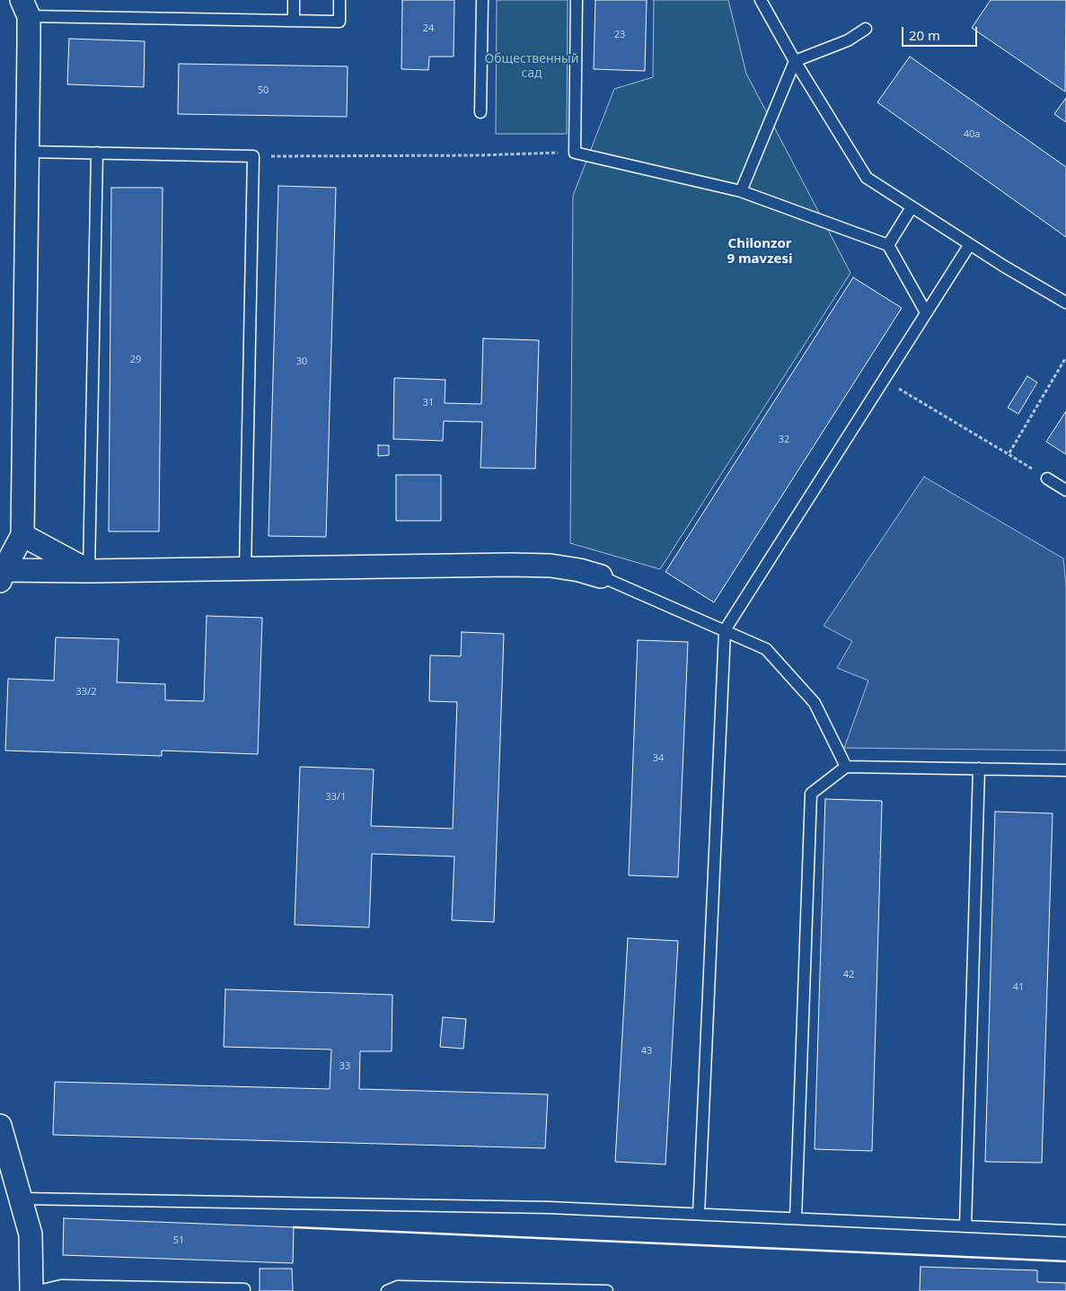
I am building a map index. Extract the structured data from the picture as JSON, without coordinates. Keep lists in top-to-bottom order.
{
  "districts": ["Chilonzor 9 mavzesi"],
  "parks": ["Общественный сад"],
  "house_numbers": [
    "24",
    "23",
    "50",
    "40а",
    "29",
    "30",
    "31",
    "32",
    "33/2",
    "34",
    "33/1",
    "42",
    "41",
    "43",
    "33",
    "51"
  ],
  "scale_bar": "20 m"
}
